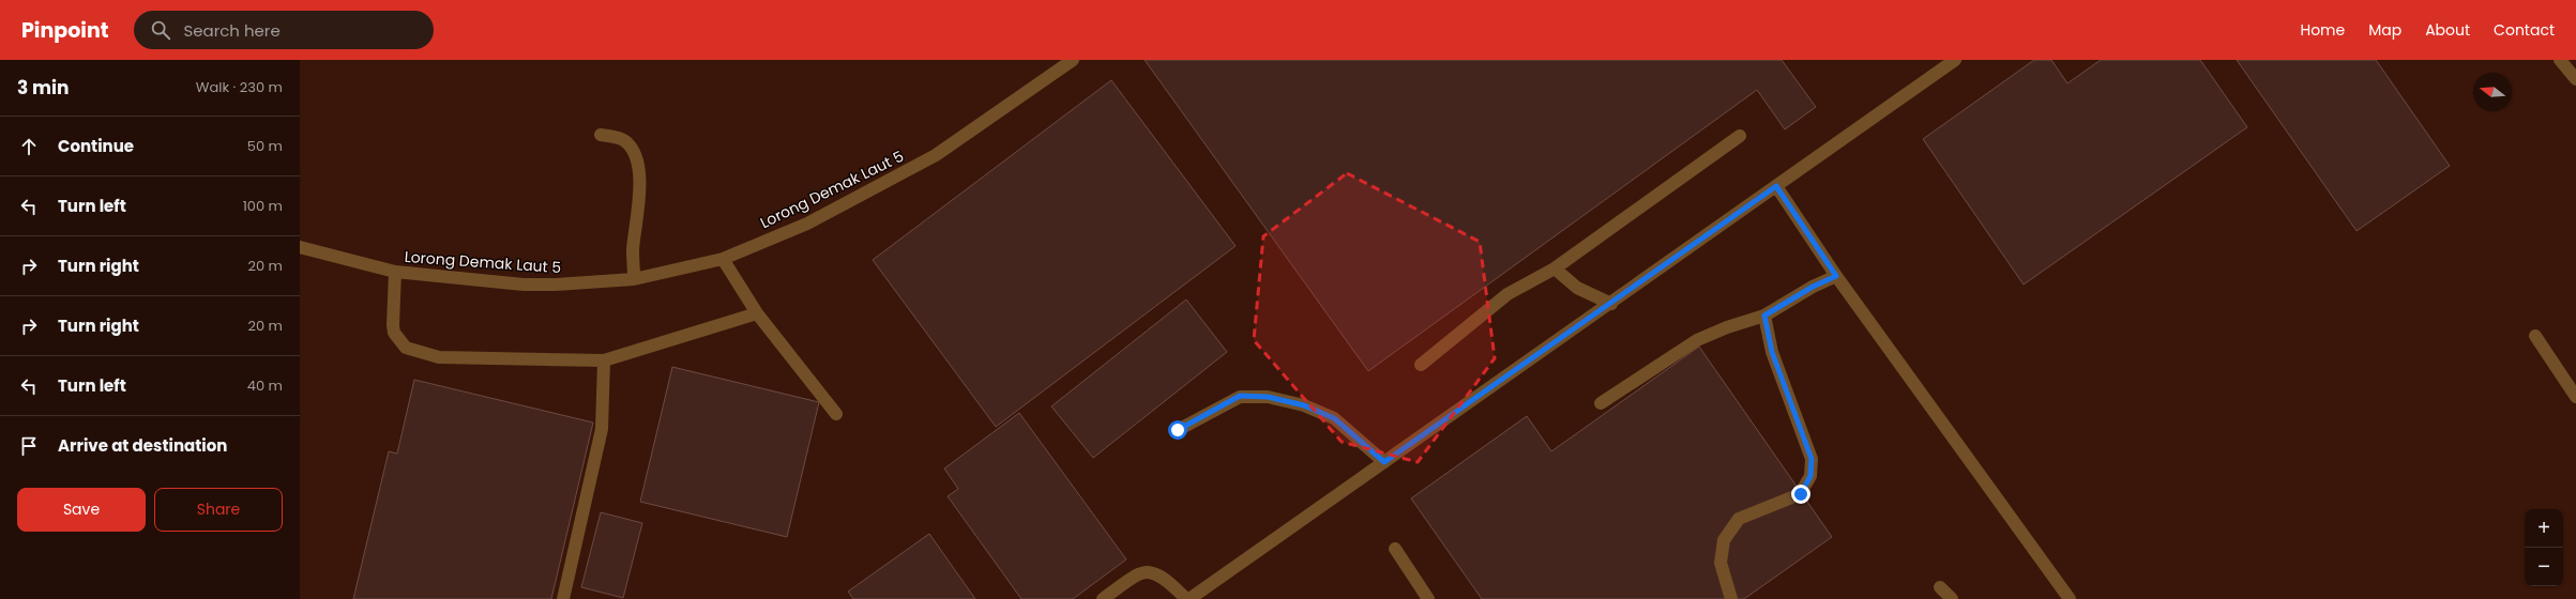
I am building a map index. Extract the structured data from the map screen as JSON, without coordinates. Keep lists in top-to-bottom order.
{
  "streets": {
    "street": ["Lorong Demak Laut 5"]
  },
  "north": "left",
  "page": {
    "header": "Pinpoint",
    "search": "Search here",
    "nav": [
      "Home",
      "Map",
      "About",
      "Contact"
    ],
    "heading": ["3 min", "Walk · 230 m"],
    "list": [
      ["Continue", "50 m"],
      ["Turn left", "100 m"],
      ["Turn right", "20 m"],
      ["Turn right", "20 m"],
      ["Turn left", "40 m"],
      "Arrive at destination"
    ],
    "buttons": ["Save", "Share"],
    "map_buttons": ["+", "−"]
  }
}
